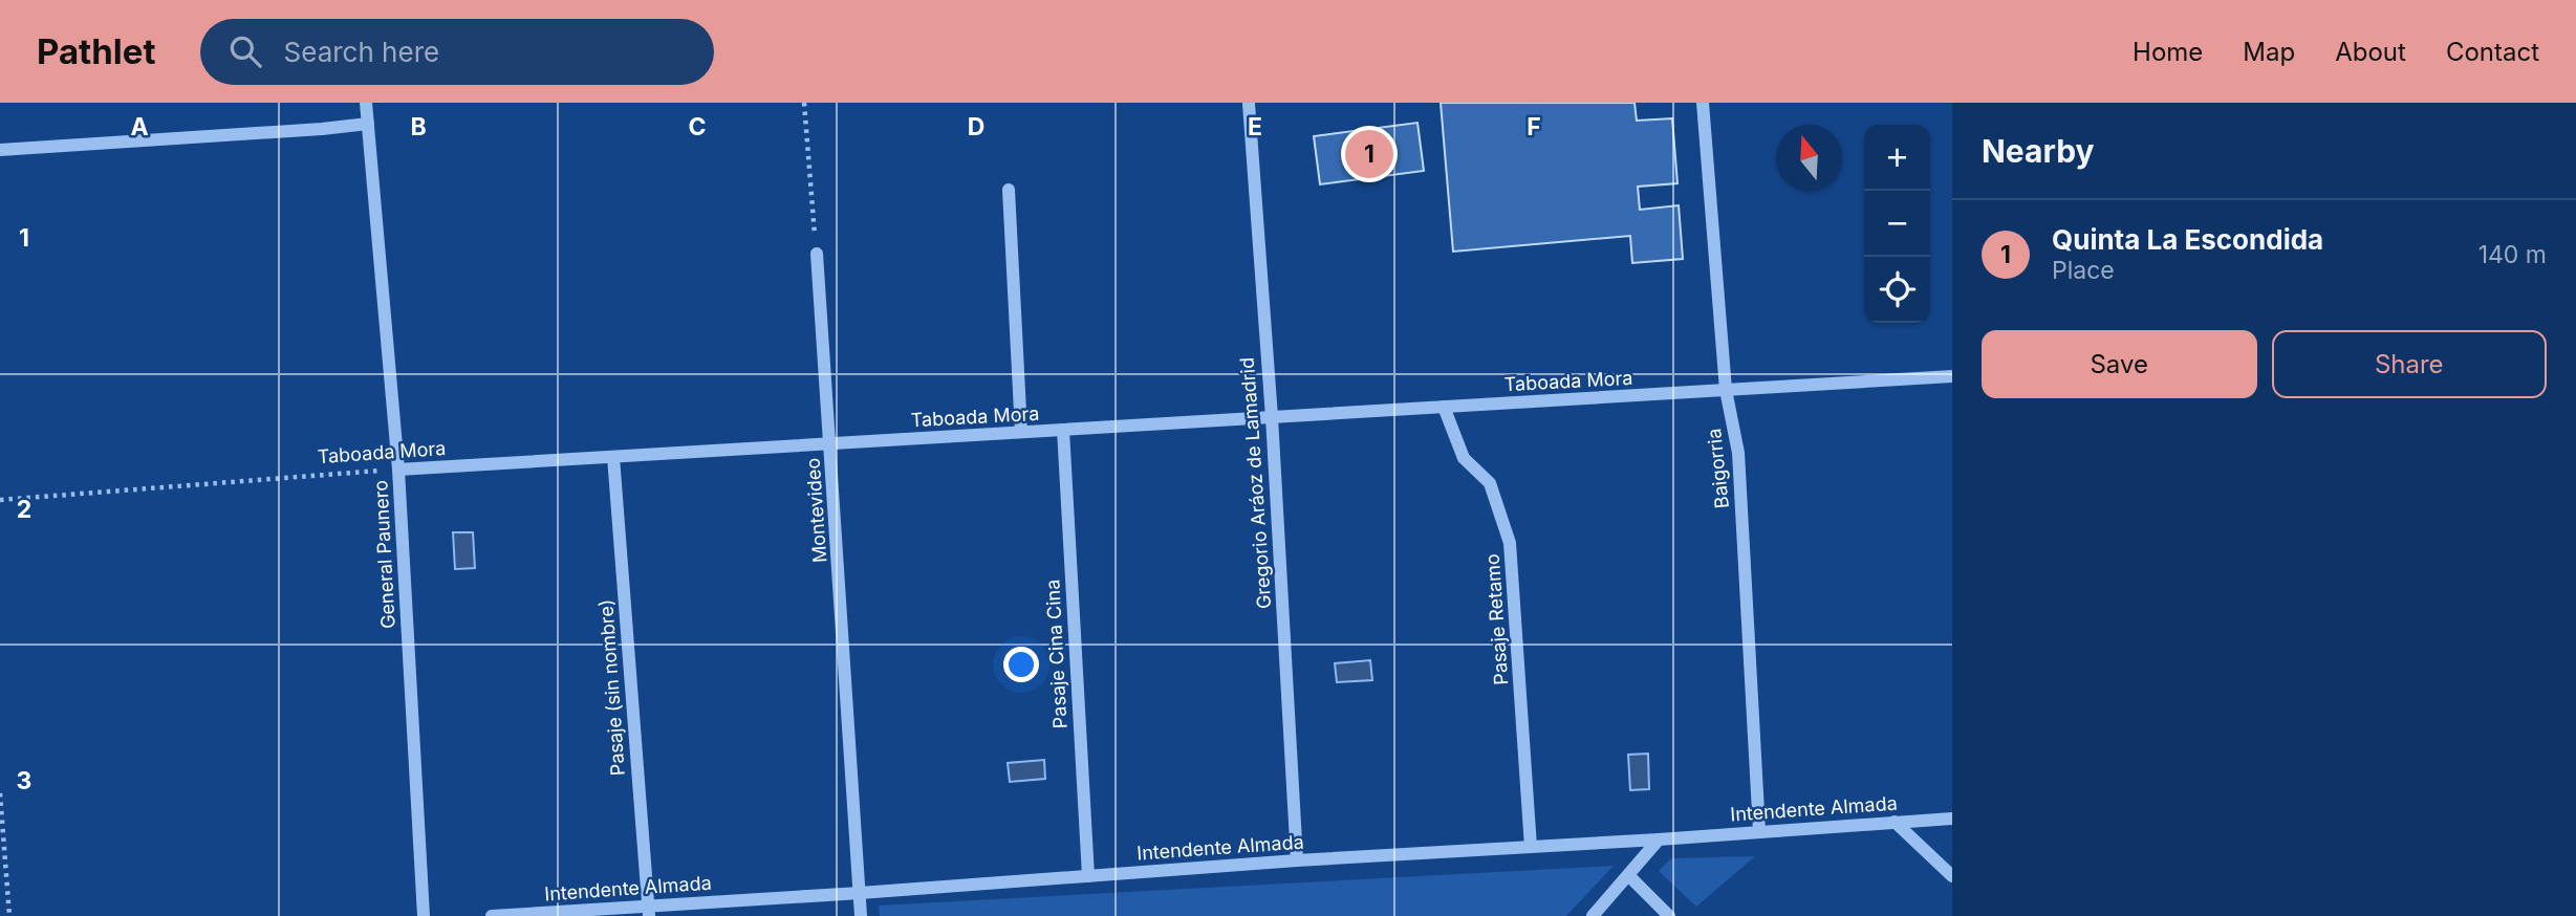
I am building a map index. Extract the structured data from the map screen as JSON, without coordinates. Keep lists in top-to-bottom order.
{
  "streets": {
    "street": [
      "Taboada Mora",
      "Baigorria",
      "Gregorio Aráoz de Lamadrid",
      "Montevideo",
      "General Paunero",
      "Pasaje Retamo",
      "Pasaje Cina Cina",
      "Pasaje (sin nombre)",
      "Intendente Almada"
    ]
  },
  "crossings": [
    ["Taboada Mora", "Baigorria"],
    ["Taboada Mora", "Gregorio Aráoz de Lamadrid"],
    ["Taboada Mora", "Montevideo"],
    ["Taboada Mora", "General Paunero"],
    ["Taboada Mora", "Pasaje Retamo"],
    ["Taboada Mora", "Pasaje Cina Cina"],
    ["Taboada Mora", "Pasaje (sin nombre)"],
    ["Baigorria", "Intendente Almada"],
    ["Gregorio Aráoz de Lamadrid", "Intendente Almada"],
    ["Montevideo", "Intendente Almada"],
    ["Pasaje Retamo", "Intendente Almada"],
    ["Pasaje Cina Cina", "Intendente Almada"],
    ["Pasaje (sin nombre)", "Intendente Almada"]
  ],
  "north": "top",
  "page": {
    "header": "Pathlet",
    "search": "Search here",
    "nav": [
      "Home",
      "Map",
      "About",
      "Contact"
    ],
    "heading": "Nearby",
    "map_buttons": ["+", "−"],
    "pins": "1",
    "list": [
      {
        "mark": "1",
        "name": "Quinta La Escondida",
        "note": "Place",
        "value": "140 m"
      }
    ],
    "buttons": ["Save", "Share"]
  },
  "grid": {
    "columns": [
      "A",
      "B",
      "C",
      "D",
      "E",
      "F"
    ],
    "rows": ["1", "2", "3"]
  }
}
